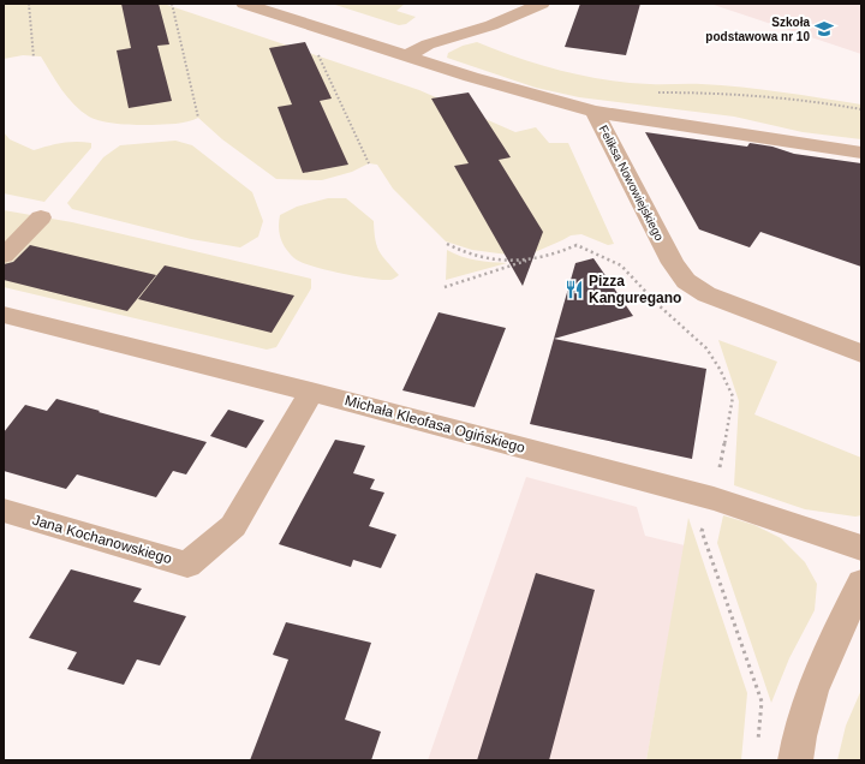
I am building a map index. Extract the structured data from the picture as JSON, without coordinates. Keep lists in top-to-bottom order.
{
  "streets": {
    "street": ["Feliksa Nowowiejskiego", "Michała Kleofasa Ogińskiego", "Jana Kochanowskiego"]
  },
  "crossings": [
    ["Michała Kleofasa Ogińskiego", "Jana Kochanowskiego"]
  ],
  "places": {
    "school or university": ["Szkoła podstawowa nr 10"],
    "restaurant": ["Pizza Kanguregano"]
  }
}
